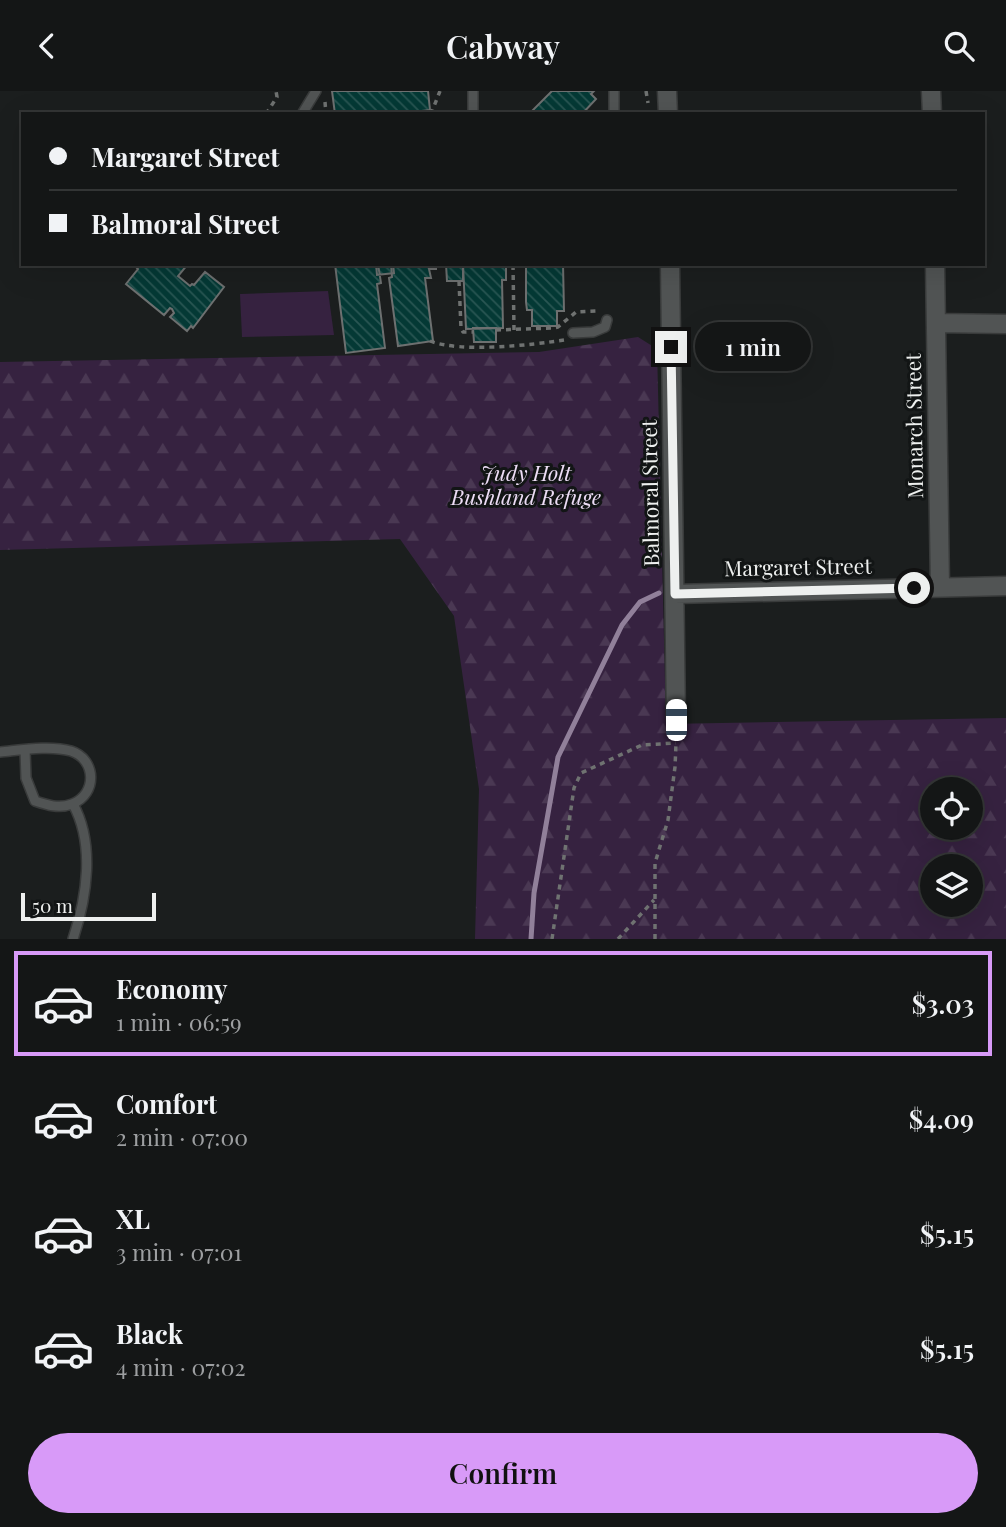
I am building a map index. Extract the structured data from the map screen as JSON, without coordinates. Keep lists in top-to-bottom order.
{
  "streets": {
    "street": ["Monarch Street", "Balmoral Street", "Margaret Street"]
  },
  "crossings": [
    ["Monarch Street", "Margaret Street"],
    ["Balmoral Street", "Margaret Street"]
  ],
  "parks": ["Judy Holt Bushland Refuge"],
  "scale_bar": "50 m",
  "page": {
    "header": "Cabway",
    "banner": ["Margaret Street", "Balmoral Street"],
    "bubble": "1 min",
    "scale": "50 m",
    "list": [
      {
        "name": "Economy",
        "note": "1 min · 06:59",
        "value": "$3.03"
      },
      {
        "name": "Comfort",
        "note": "2 min · 07:00",
        "value": "$4.09"
      },
      {
        "name": "XL",
        "note": "3 min · 07:01",
        "value": "$5.15"
      },
      {
        "name": "Black",
        "note": "4 min · 07:02",
        "value": "$5.15"
      }
    ],
    "buttons": "Confirm"
  }
}
